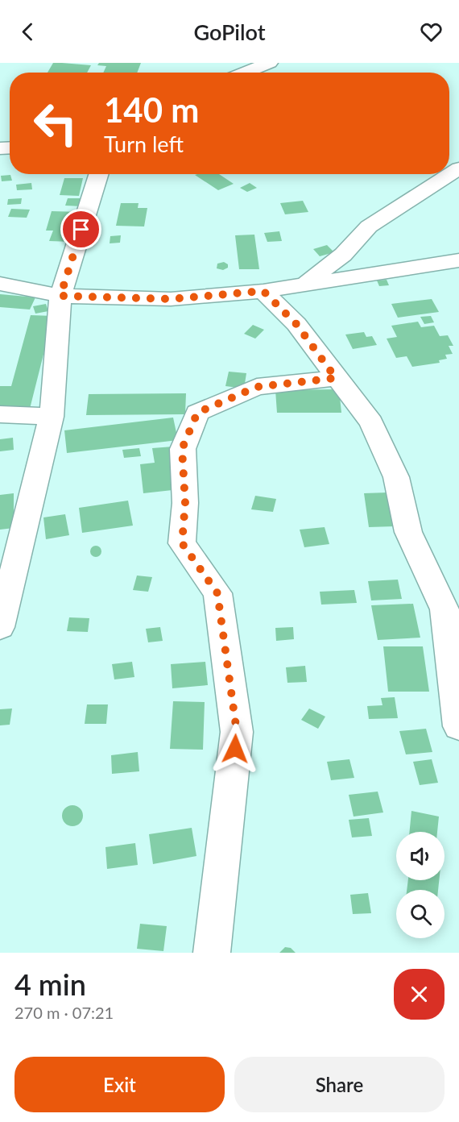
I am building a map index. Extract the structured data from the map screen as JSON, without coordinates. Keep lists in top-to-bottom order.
{
  "page": {
    "header": "GoPilot",
    "turn": ["140 m", "Turn left"],
    "heading": ["4 min", "270 m · 07:21"],
    "buttons": ["Exit", "Share"]
  }
}
